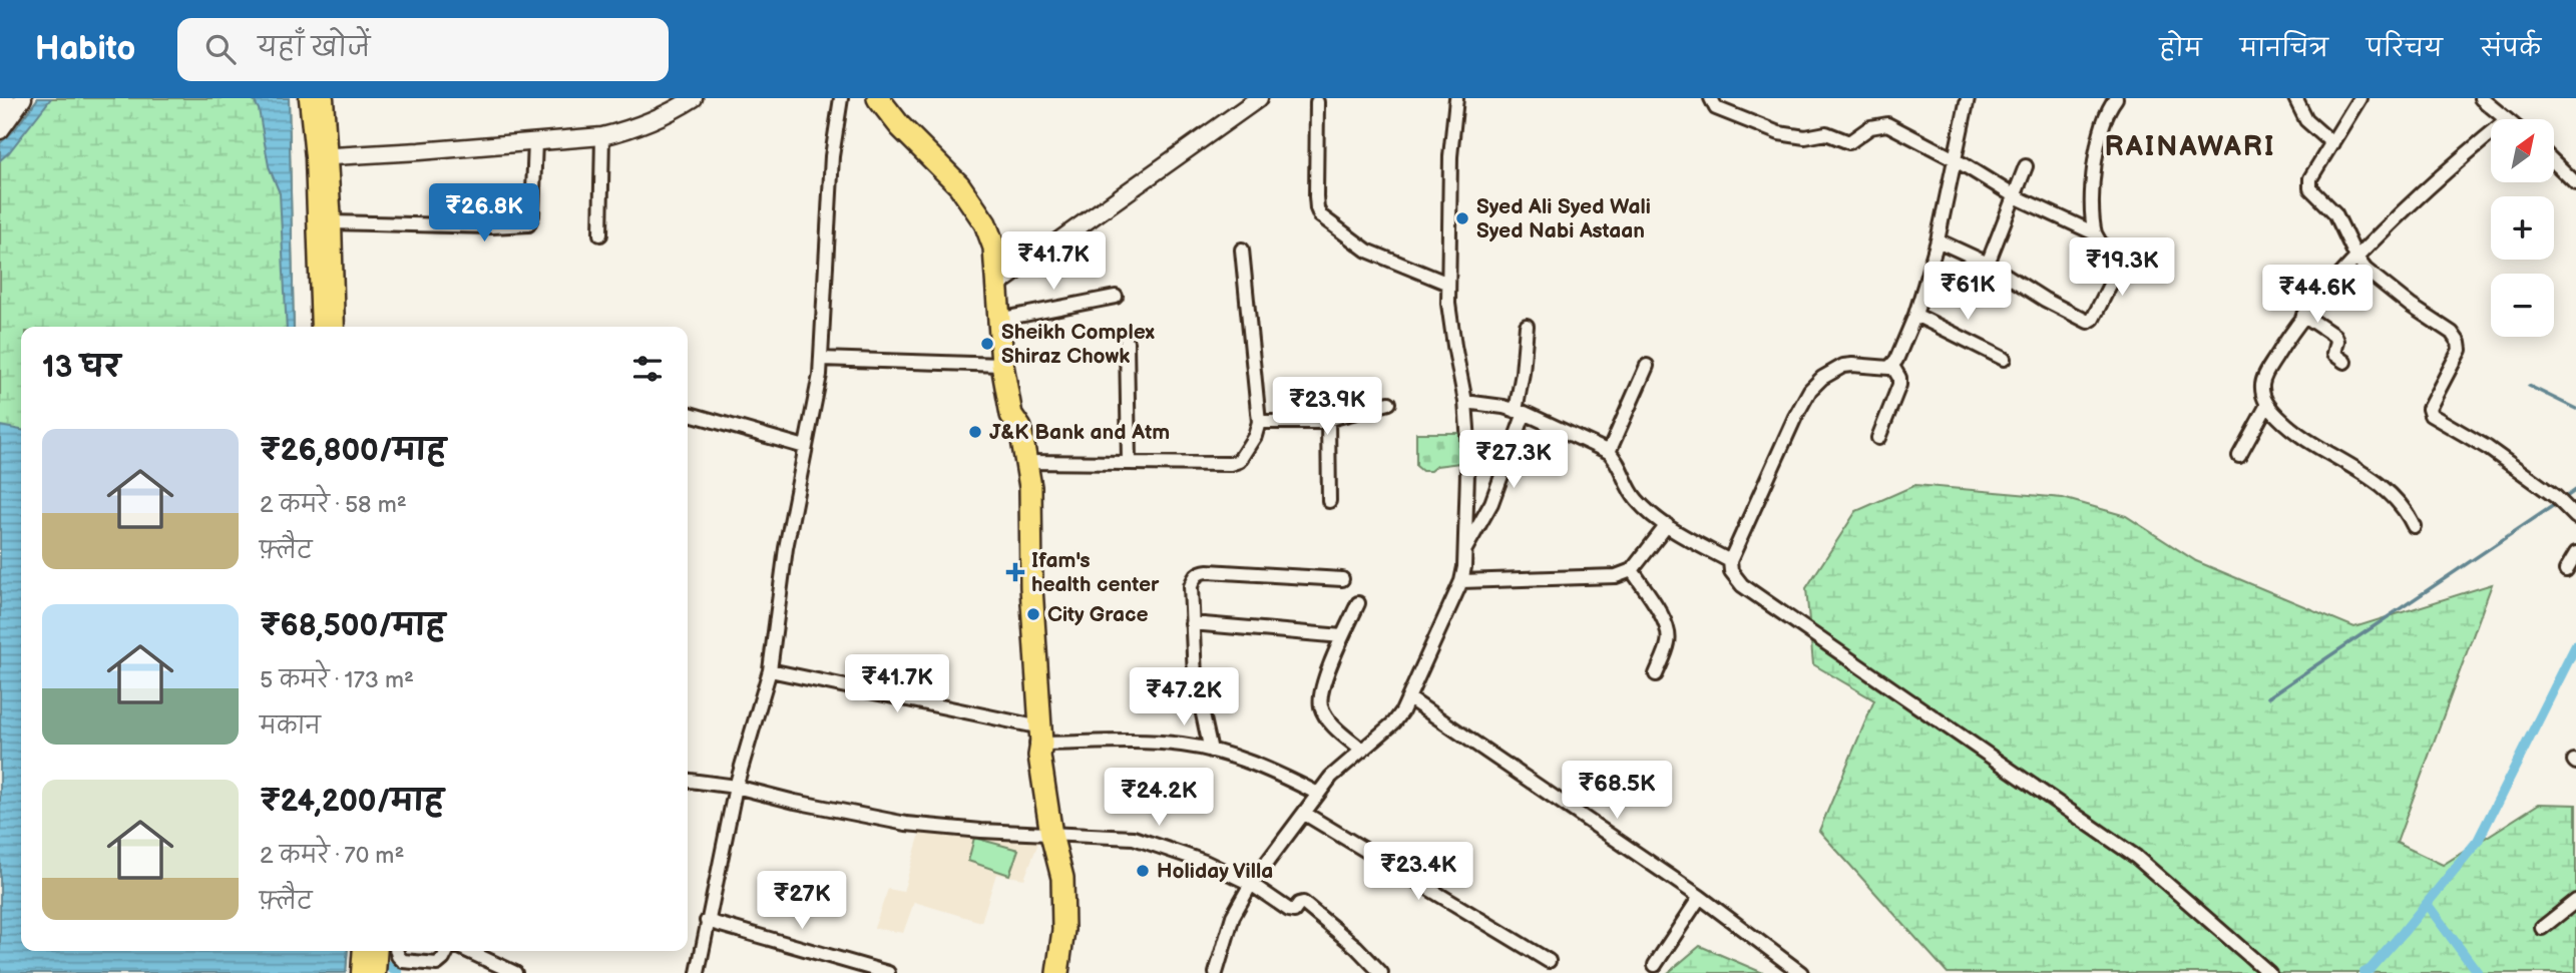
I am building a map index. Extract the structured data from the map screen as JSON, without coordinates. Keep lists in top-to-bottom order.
{
  "districts": ["RAINAWARI"],
  "places": {
    "other": [
      "Syed Ali Syed Wali Syed Nabi Astaan",
      "Sheikh Complex Shiraz Chowk",
      "J&K Bank and Atm",
      "City Grace",
      "Holiday Villa"
    ],
    "health": ["Ifam's health center"]
  },
  "north": "top right",
  "page": {
    "header": "Habito",
    "search": "यहाँ खोजें",
    "nav": [
      "होम",
      "मानचित्र",
      "परिचय",
      "संपर्क"
    ],
    "map_buttons": ["+", "−"],
    "price": [
      "₹26.8K",
      "₹41.7K",
      "₹19.3K",
      "₹61K",
      "₹44.6K",
      "₹23.9K",
      "₹27.3K",
      "₹41.7K",
      "₹47.2K",
      "₹68.5K",
      "₹24.2K",
      "₹23.4K",
      "₹27K"
    ],
    "heading": "13 घर",
    "list": [
      {
        "name": "₹26,800/माह",
        "note": "2 कमरे · 58 m² · फ़्लैट"
      },
      {
        "name": "₹68,500/माह",
        "note": "5 कमरे · 173 m² · मकान"
      },
      {
        "name": "₹24,200/माह",
        "note": "2 कमरे · 70 m² · फ़्लैट"
      }
    ]
  }
}
